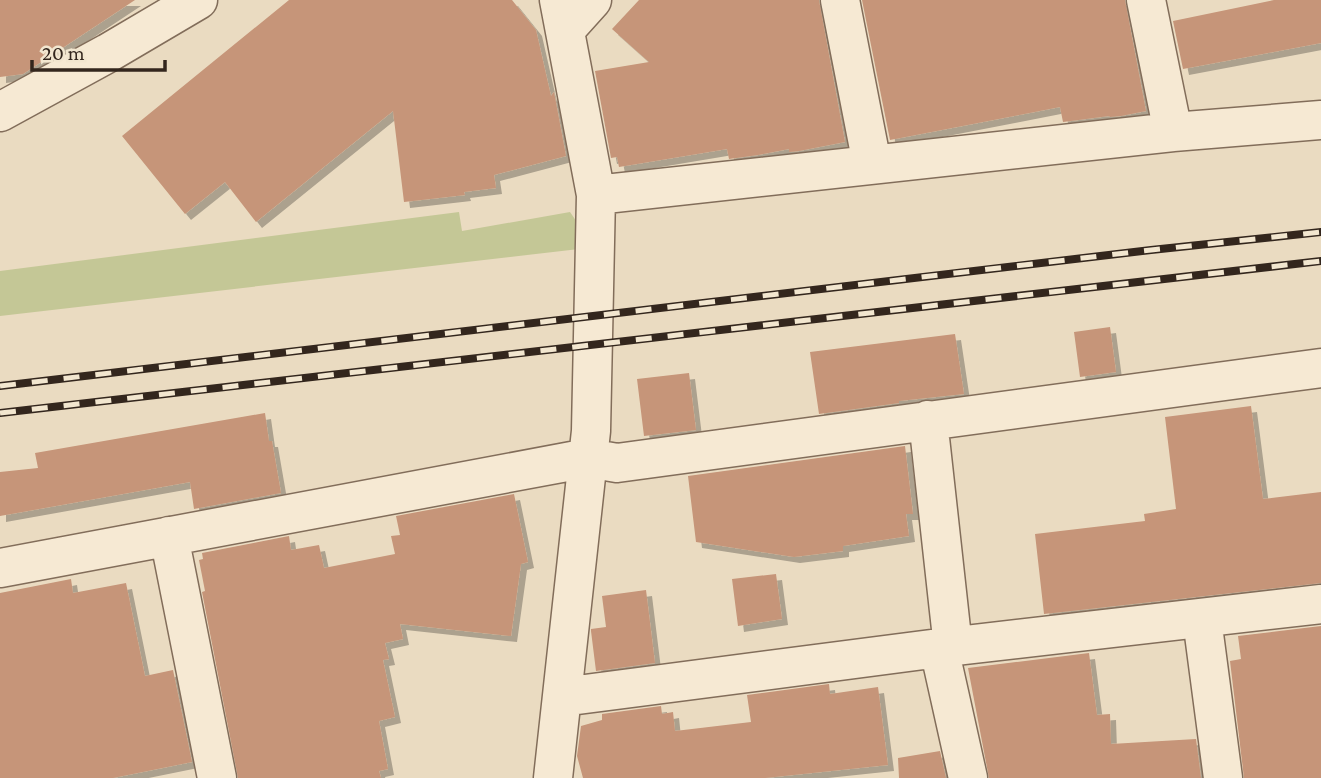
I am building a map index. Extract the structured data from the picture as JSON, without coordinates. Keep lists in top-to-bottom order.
{
  "scale_bar": "20 m"
}
